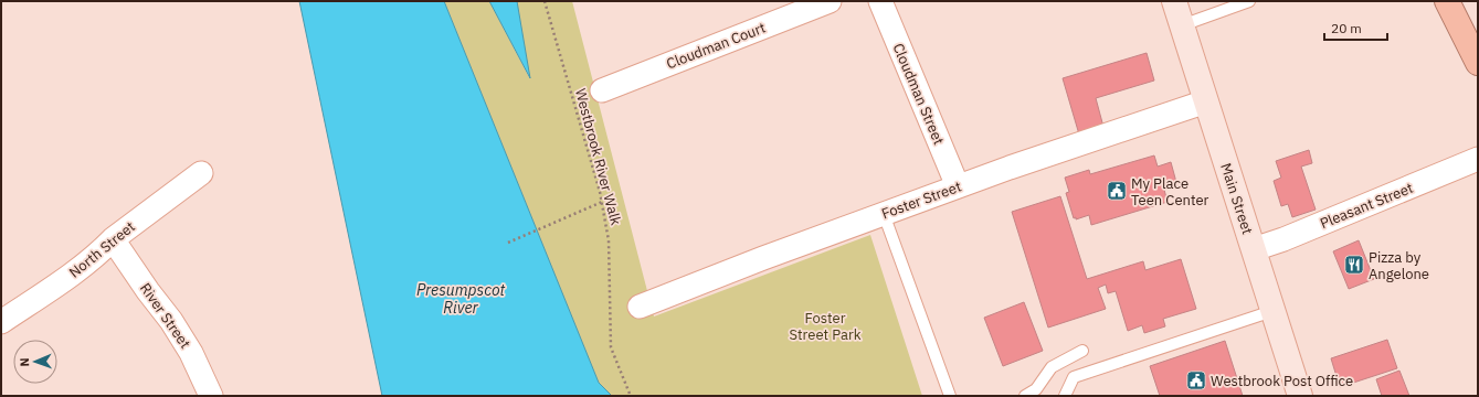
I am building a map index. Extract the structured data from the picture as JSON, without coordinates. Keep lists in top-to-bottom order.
{
  "streets": {
    "main road": ["Main Street"],
    "street": [
      "Cloudman Court",
      "Cloudman Street",
      "Foster Street",
      "Pleasant Street",
      "North Street",
      "River Street"
    ],
    "path": ["Westbrook River Walk"]
  },
  "crossings": [
    ["Cloudman Street", "Foster Street"],
    ["Main Street", "Foster Street"],
    ["Main Street", "Pleasant Street"],
    ["North Street", "River Street"]
  ],
  "water": ["Presumpscot River"],
  "parks": ["Foster Street Park"],
  "places": {
    "public building": ["My Place Teen Center", "Westbrook Post Office"],
    "restaurant": ["Pizza by Angelone"]
  },
  "scale_bar": "20 m",
  "north": "left"
}
